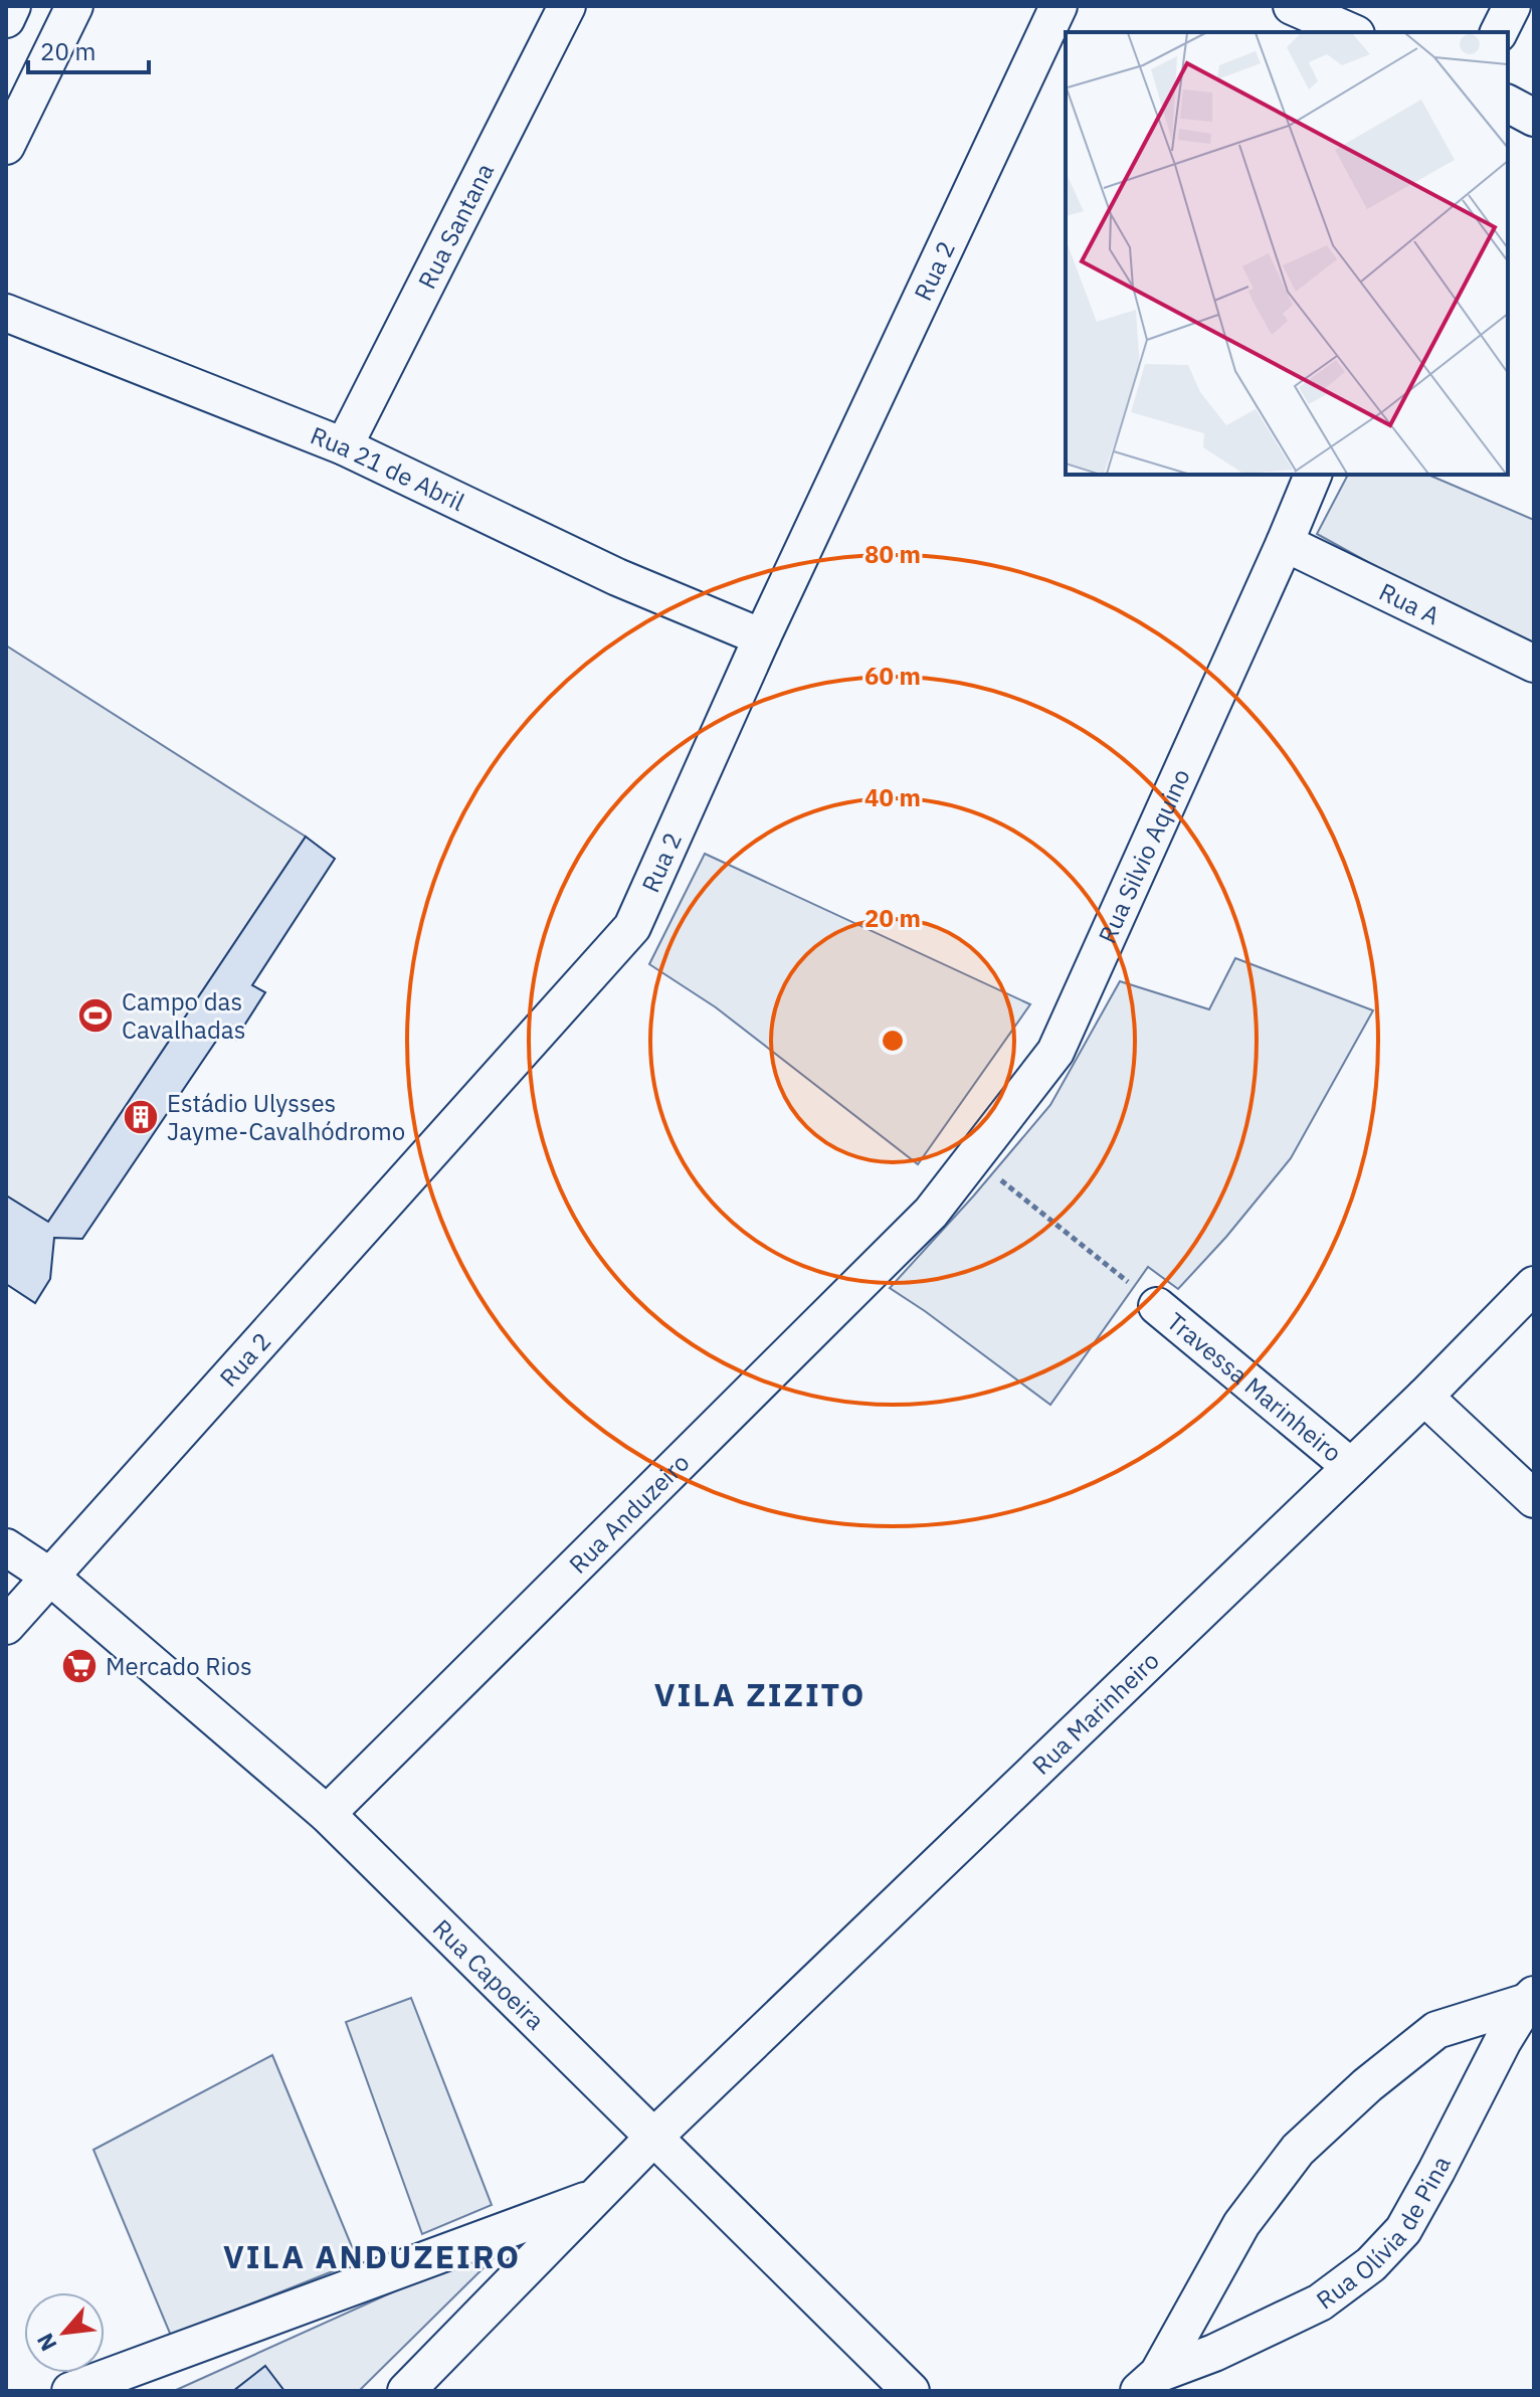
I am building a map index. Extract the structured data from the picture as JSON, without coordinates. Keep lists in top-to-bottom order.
{
  "streets": {
    "street": [
      "Rua Santana",
      "Rua 2",
      "Rua 21 de Abril",
      "Rua A",
      "Rua Silvio Aquino",
      "Travessa Marinheiro",
      "Rua Anduzeiro",
      "Rua Marinheiro",
      "Rua Capoeira",
      "Rua Olívia de Pina"
    ]
  },
  "crossings": [
    ["Rua Santana", "Rua 21 de Abril"],
    ["Rua 2", "Rua 21 de Abril"],
    ["Rua 2", "Rua Capoeira"],
    ["Rua A", "Rua Silvio Aquino"],
    ["Rua Silvio Aquino", "Rua Anduzeiro"],
    ["Travessa Marinheiro", "Rua Marinheiro"],
    ["Rua Anduzeiro", "Rua Capoeira"],
    ["Rua Marinheiro", "Rua Capoeira"]
  ],
  "districts": ["VILA ZIZITO", "VILA ANDUZEIRO"],
  "places": {
    "sports": ["Campo das Cavalhadas"],
    "building": ["Estádio Ulysses Jayme-Cavalhódromo"],
    "supermarket": ["Mercado Rios"]
  },
  "scale_bar": "20 m",
  "north": "bottom left",
  "rings": [
    "80 m",
    "60 m",
    "40 m",
    "20 m"
  ]
}
